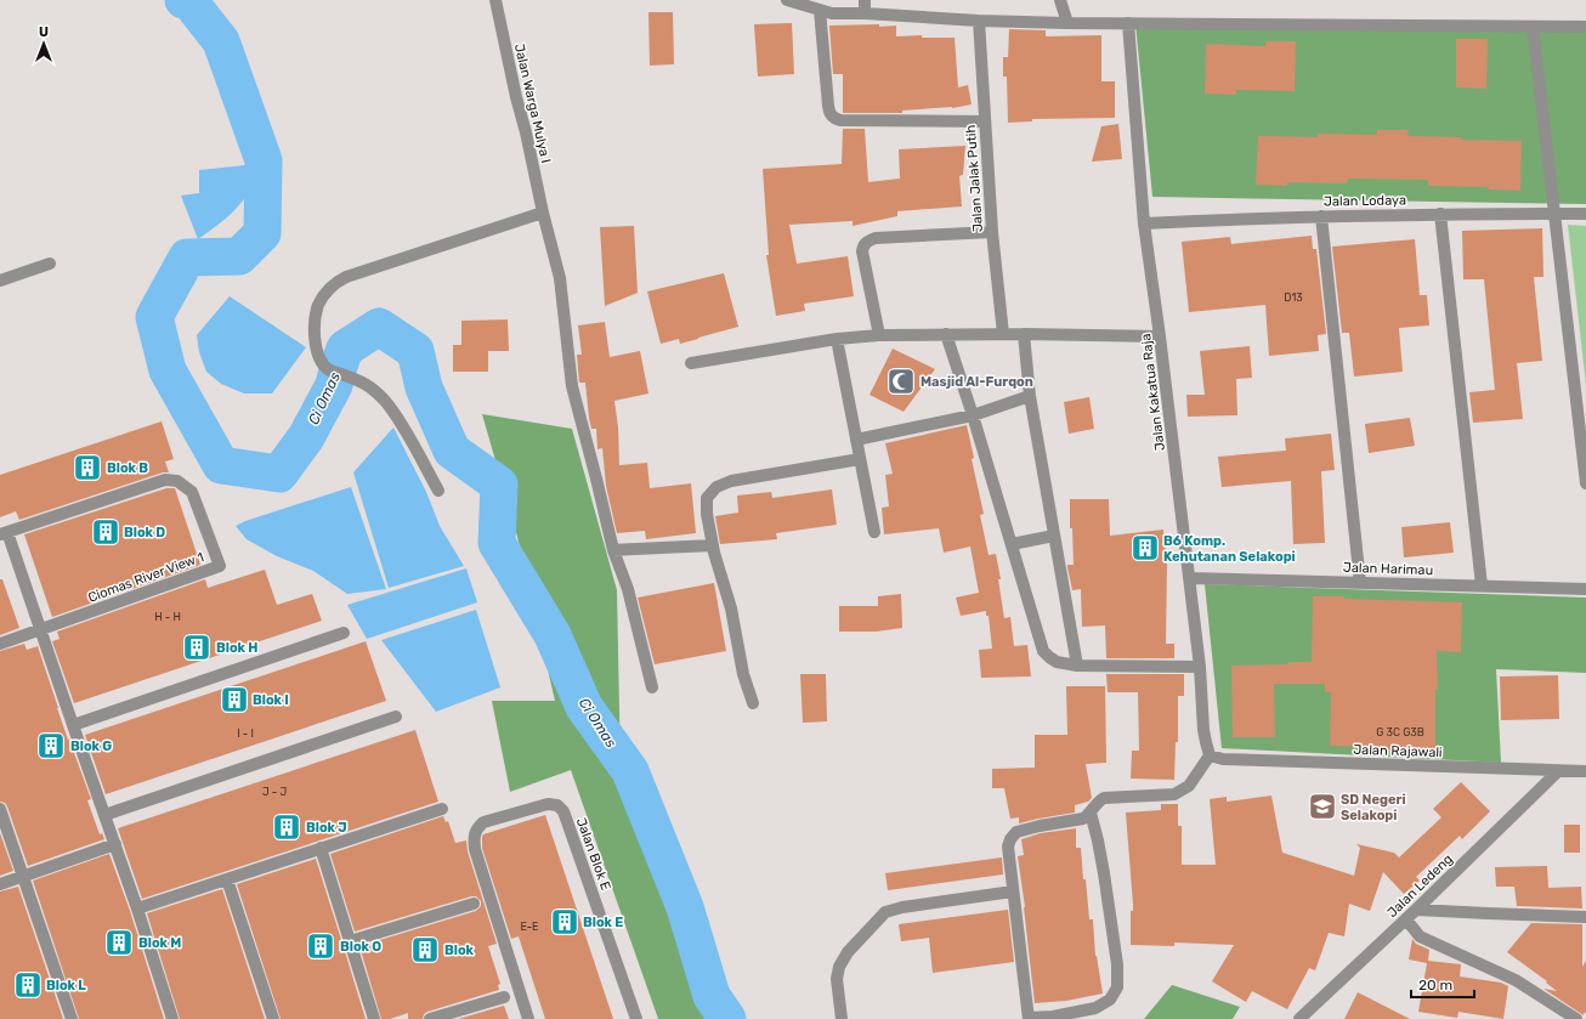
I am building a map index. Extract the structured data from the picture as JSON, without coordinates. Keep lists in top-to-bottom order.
{
  "streets": {
    "street": [
      "Jalan Warga Mulya I",
      "Jalan Jalak Putih",
      "Jalan Lodaya",
      "Jalan Kakatua Raja",
      "Jalan Harimau",
      "Ciomas River View 1",
      "Jalan Rajawali",
      "Jalan Blok E",
      "Jalan Ledeng"
    ]
  },
  "crossings": [
    ["Jalan Lodaya", "Jalan Kakatua Raja"],
    ["Jalan Kakatua Raja", "Jalan Harimau"],
    ["Jalan Kakatua Raja", "Jalan Rajawali"],
    ["Jalan Rajawali", "Jalan Ledeng"]
  ],
  "water": ["Ci Omas"],
  "places": {
    "mosque": ["Masjid Al-Furqon"],
    "building": [
      "Blok B",
      "Blok D",
      "B6 Komp. Kehutanan Selakopi",
      "Blok H",
      "Blok I",
      "Blok G",
      "Blok J",
      "Blok E",
      "Blok M",
      "Blok O",
      "Blok",
      "Blok L"
    ],
    "school or university": ["SD Negeri Selakopi"]
  },
  "house_numbers": [
    "D13",
    "H - H",
    "G 3C G3B",
    "I - I",
    "J - J",
    "E-E"
  ],
  "scale_bar": "20 m",
  "north": "top"
}
